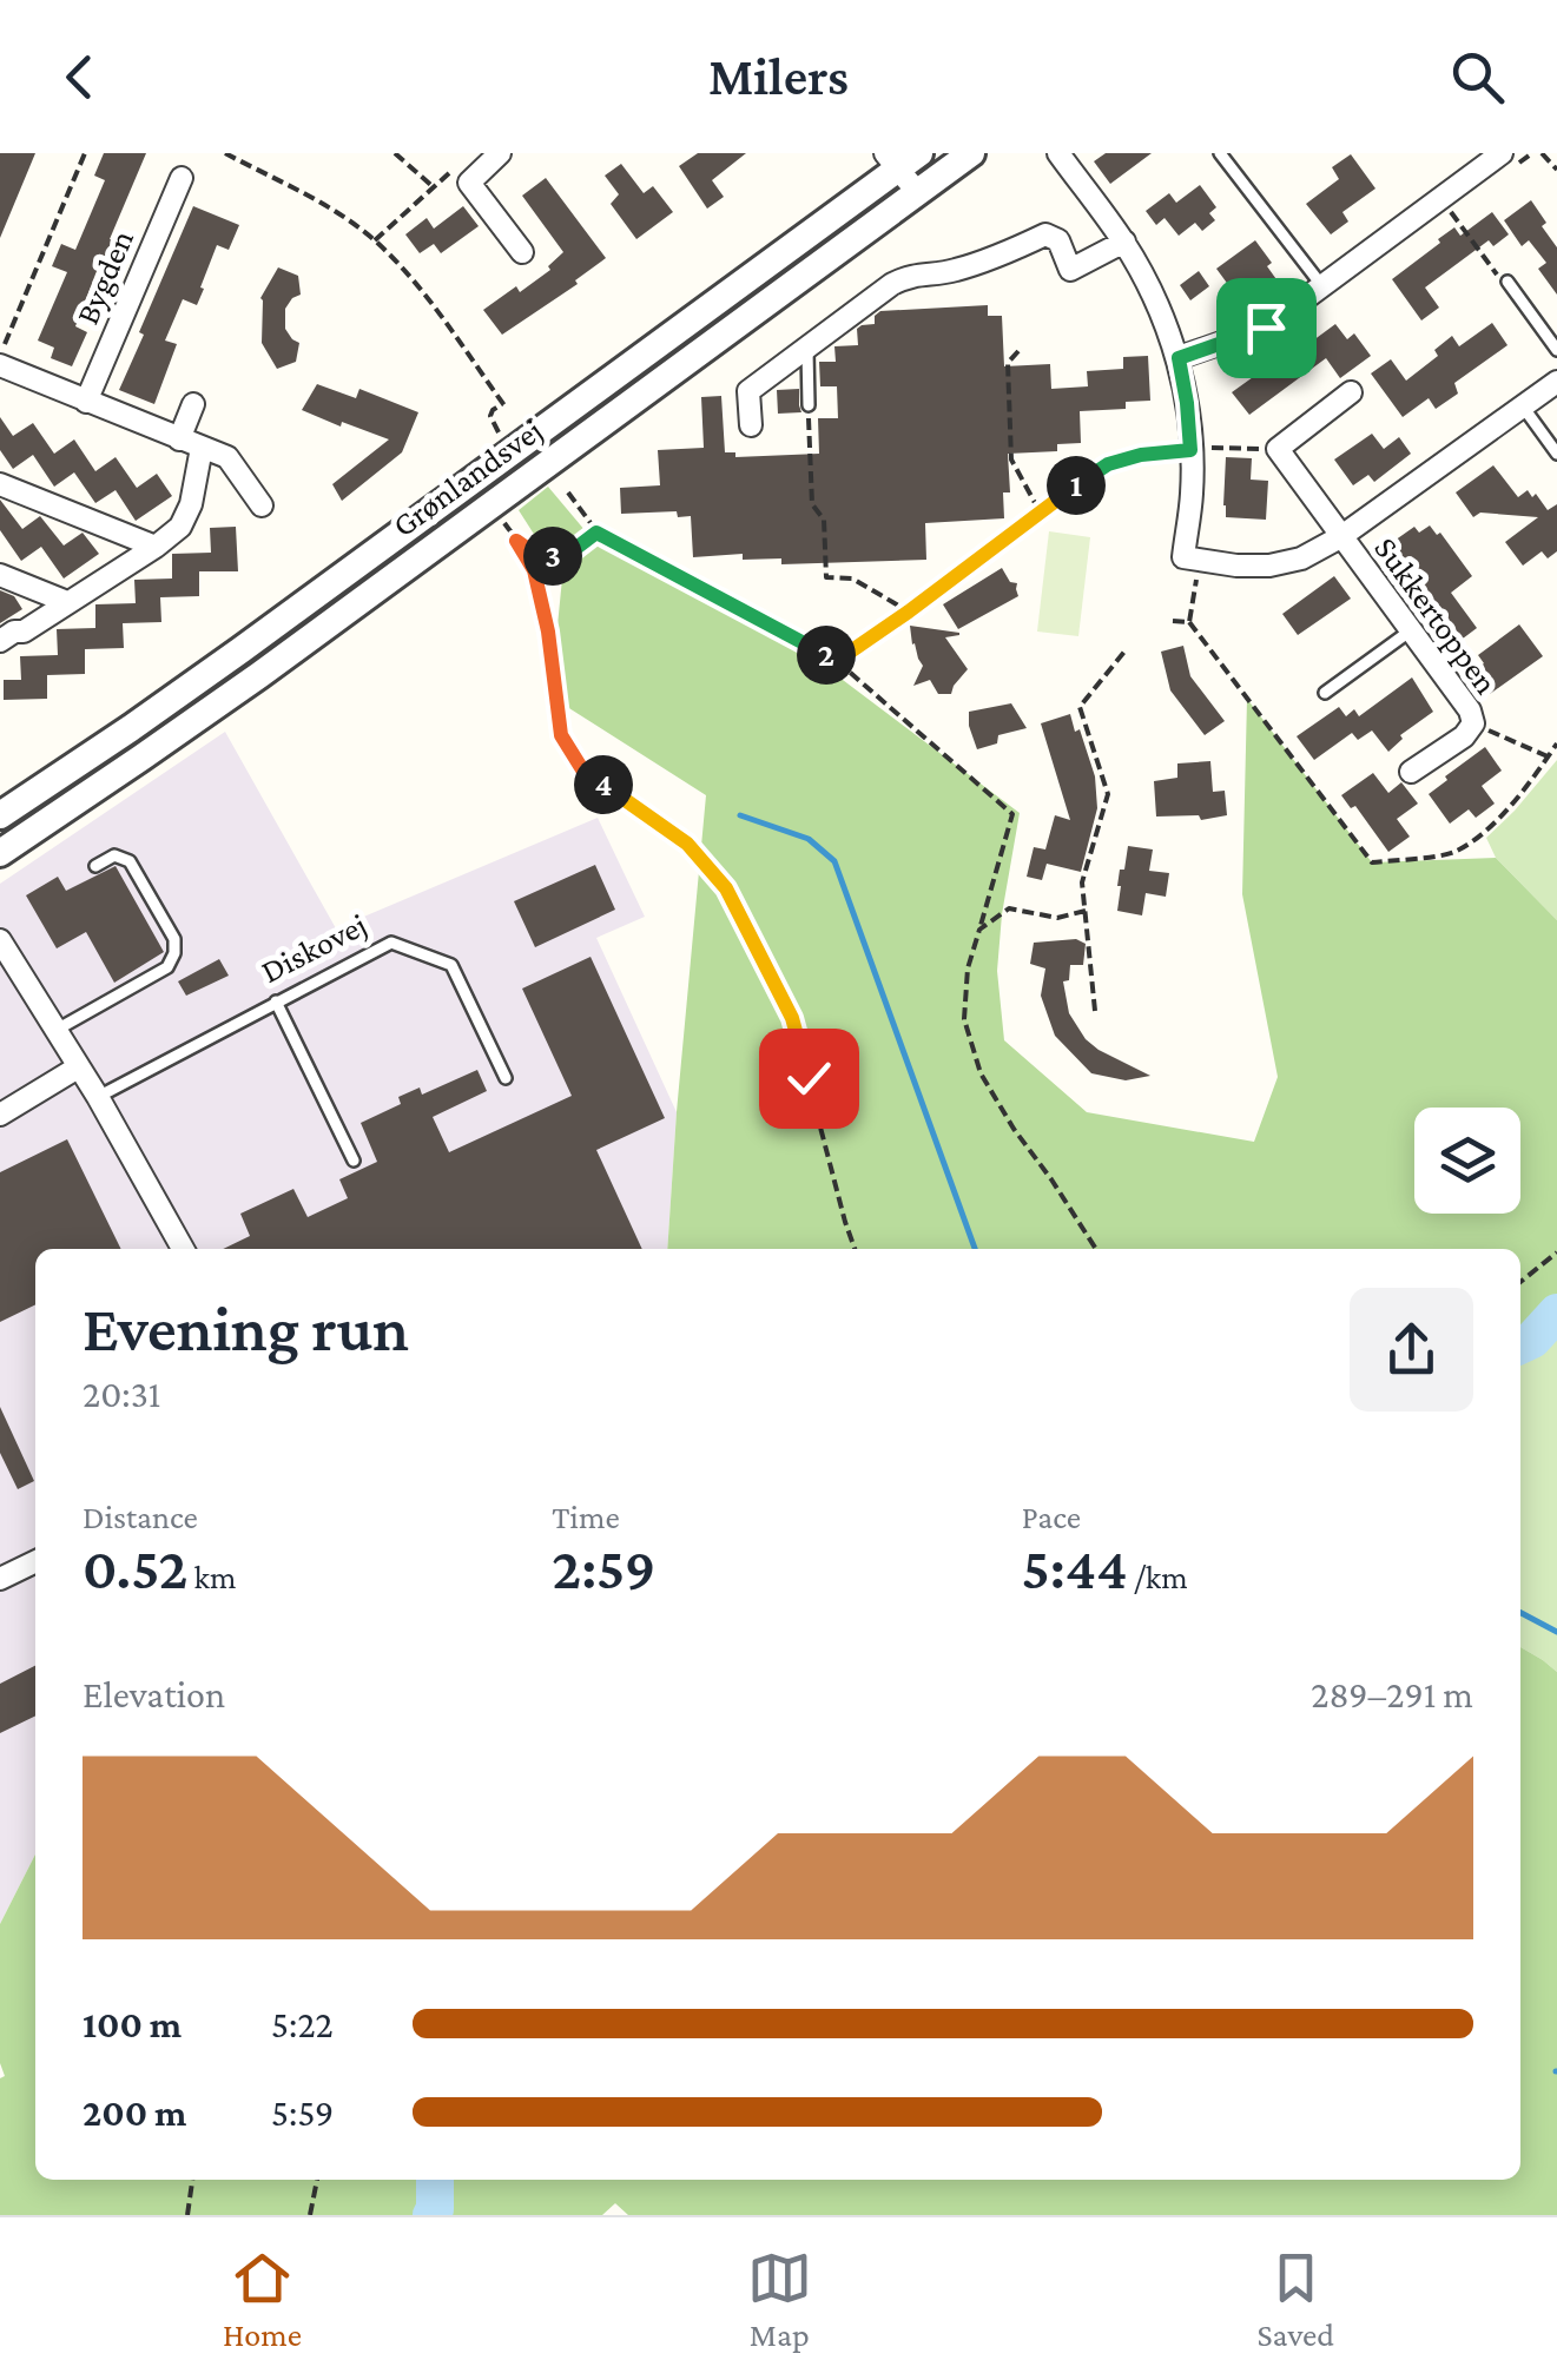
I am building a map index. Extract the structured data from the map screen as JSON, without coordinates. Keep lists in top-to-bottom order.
{
  "streets": {
    "street": ["Bygden", "Grønlandsvej", "Sukkertoppen"],
    "lane": ["Diskovej"]
  },
  "page": {
    "header": "Milers",
    "pins": [
      "1",
      "3",
      "2",
      "4"
    ],
    "heading": ["Evening run", "20:31"],
    "stats": [
      ["Distance", "0.52 km"],
      ["Time", "2:59"],
      ["Pace", "5:44 /km"]
    ],
    "chart": ["Elevation", "289–291 m"],
    "list": [
      {
        "name": "100 m",
        "note": "5:22"
      },
      {
        "name": "200 m",
        "note": "5:59"
      }
    ],
    "tabs": ["Home", "Map", "Saved"]
  }
}
